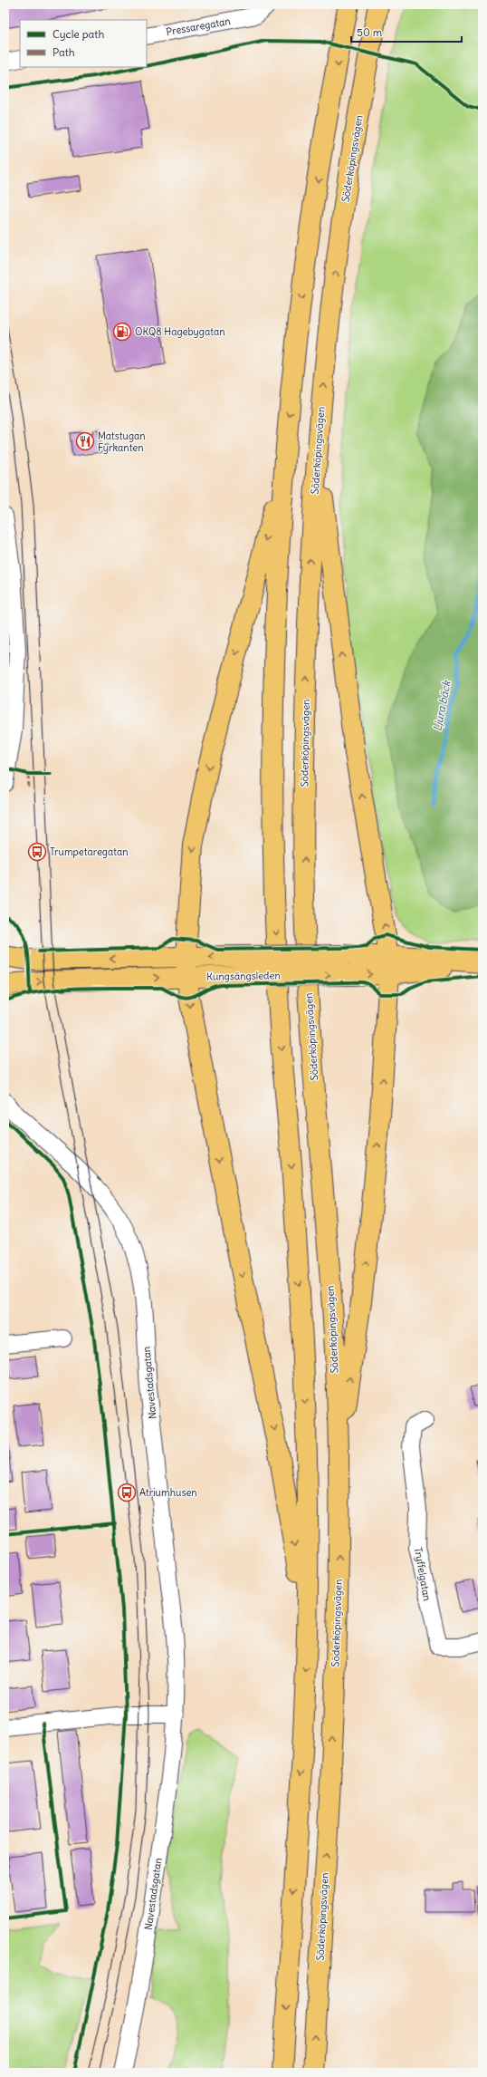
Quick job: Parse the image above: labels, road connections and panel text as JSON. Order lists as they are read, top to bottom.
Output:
{
  "streets": {
    "main road": ["Söderköpingsvägen", "Kungsängsleden"],
    "street": ["Pressaregatan", "Navestadsgatan", "Tryffelgatan"]
  },
  "water": ["Ljura bäck"],
  "places": {
    "fuel station": ["OKQ8 Hagebygatan"],
    "restaurant": ["Matstugan Fyrkanten"],
    "bus stop": ["Trumpetaregatan", "Atriumhusen"]
  },
  "legend": ["Cycle path", "Path"],
  "scale_bar": "50 m"
}
